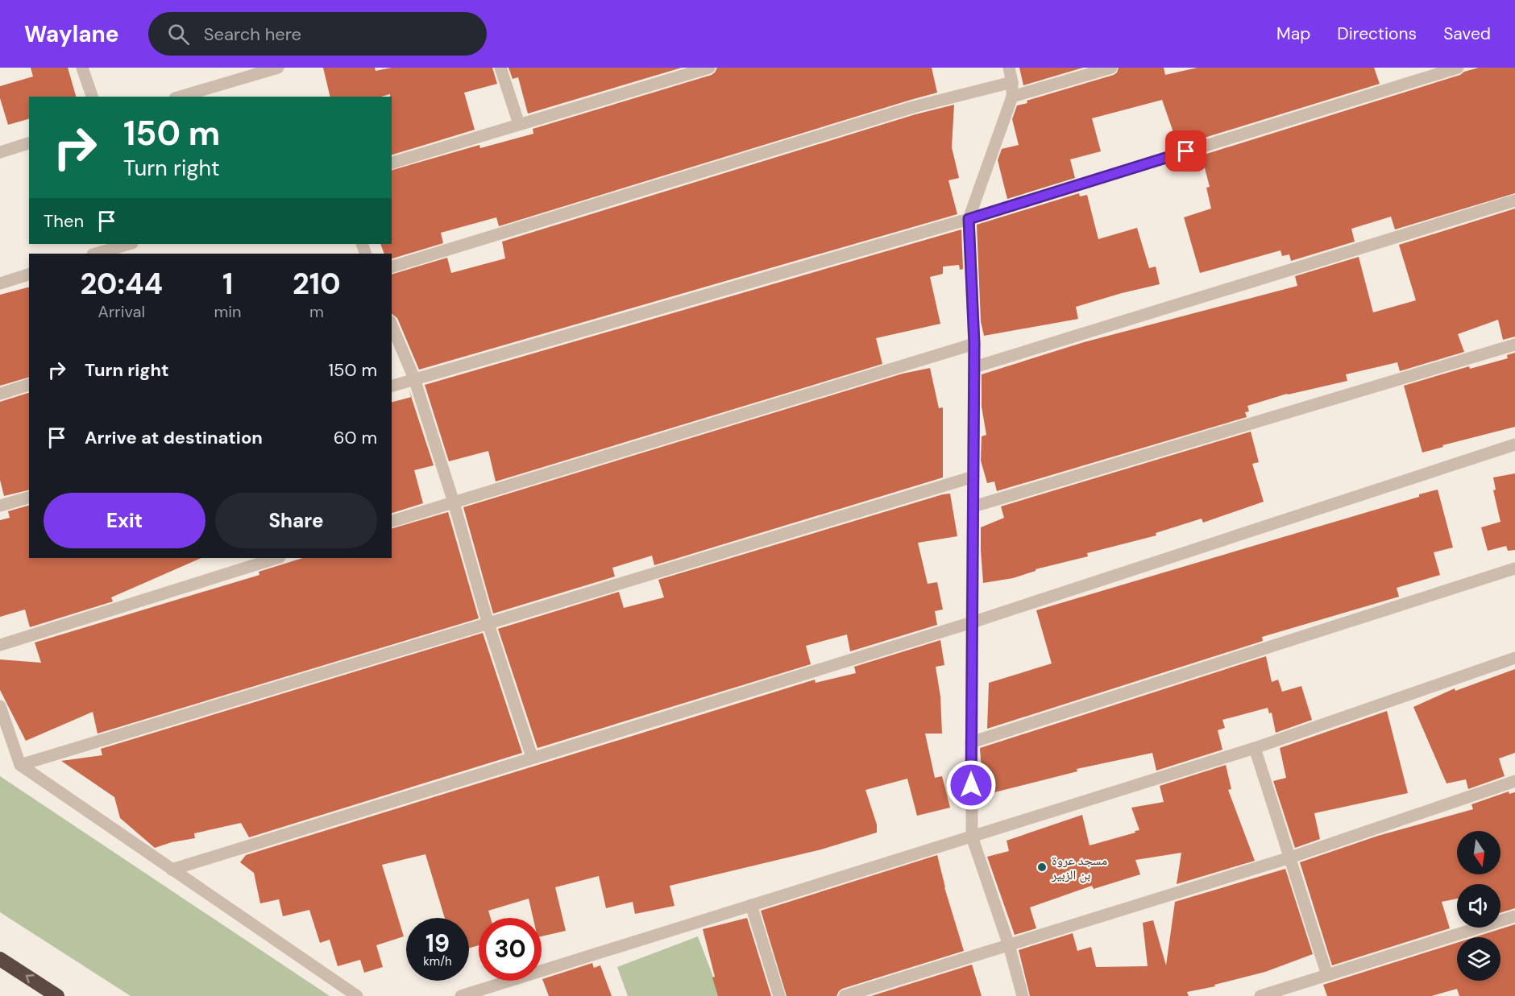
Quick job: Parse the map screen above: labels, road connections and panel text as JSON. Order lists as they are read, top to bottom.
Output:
{
  "places": ["مسجد عروة بن الزبير"],
  "north": "bottom",
  "page": {
    "header": "Waylane",
    "search": "Search here",
    "nav": ["Map", "Directions", "Saved"],
    "turn": ["150 m", "Turn right"],
    "then": "Then",
    "eta": [
      "20:44",
      "Arrival",
      "1",
      "min",
      "210",
      "m"
    ],
    "list": [
      {
        "name": "Turn right",
        "value": "150 m"
      },
      {
        "name": "Arrive at destination",
        "value": "60 m"
      }
    ],
    "buttons": ["Exit", "Share"],
    "speed": "19 km/h",
    "limit": "30"
  }
}
